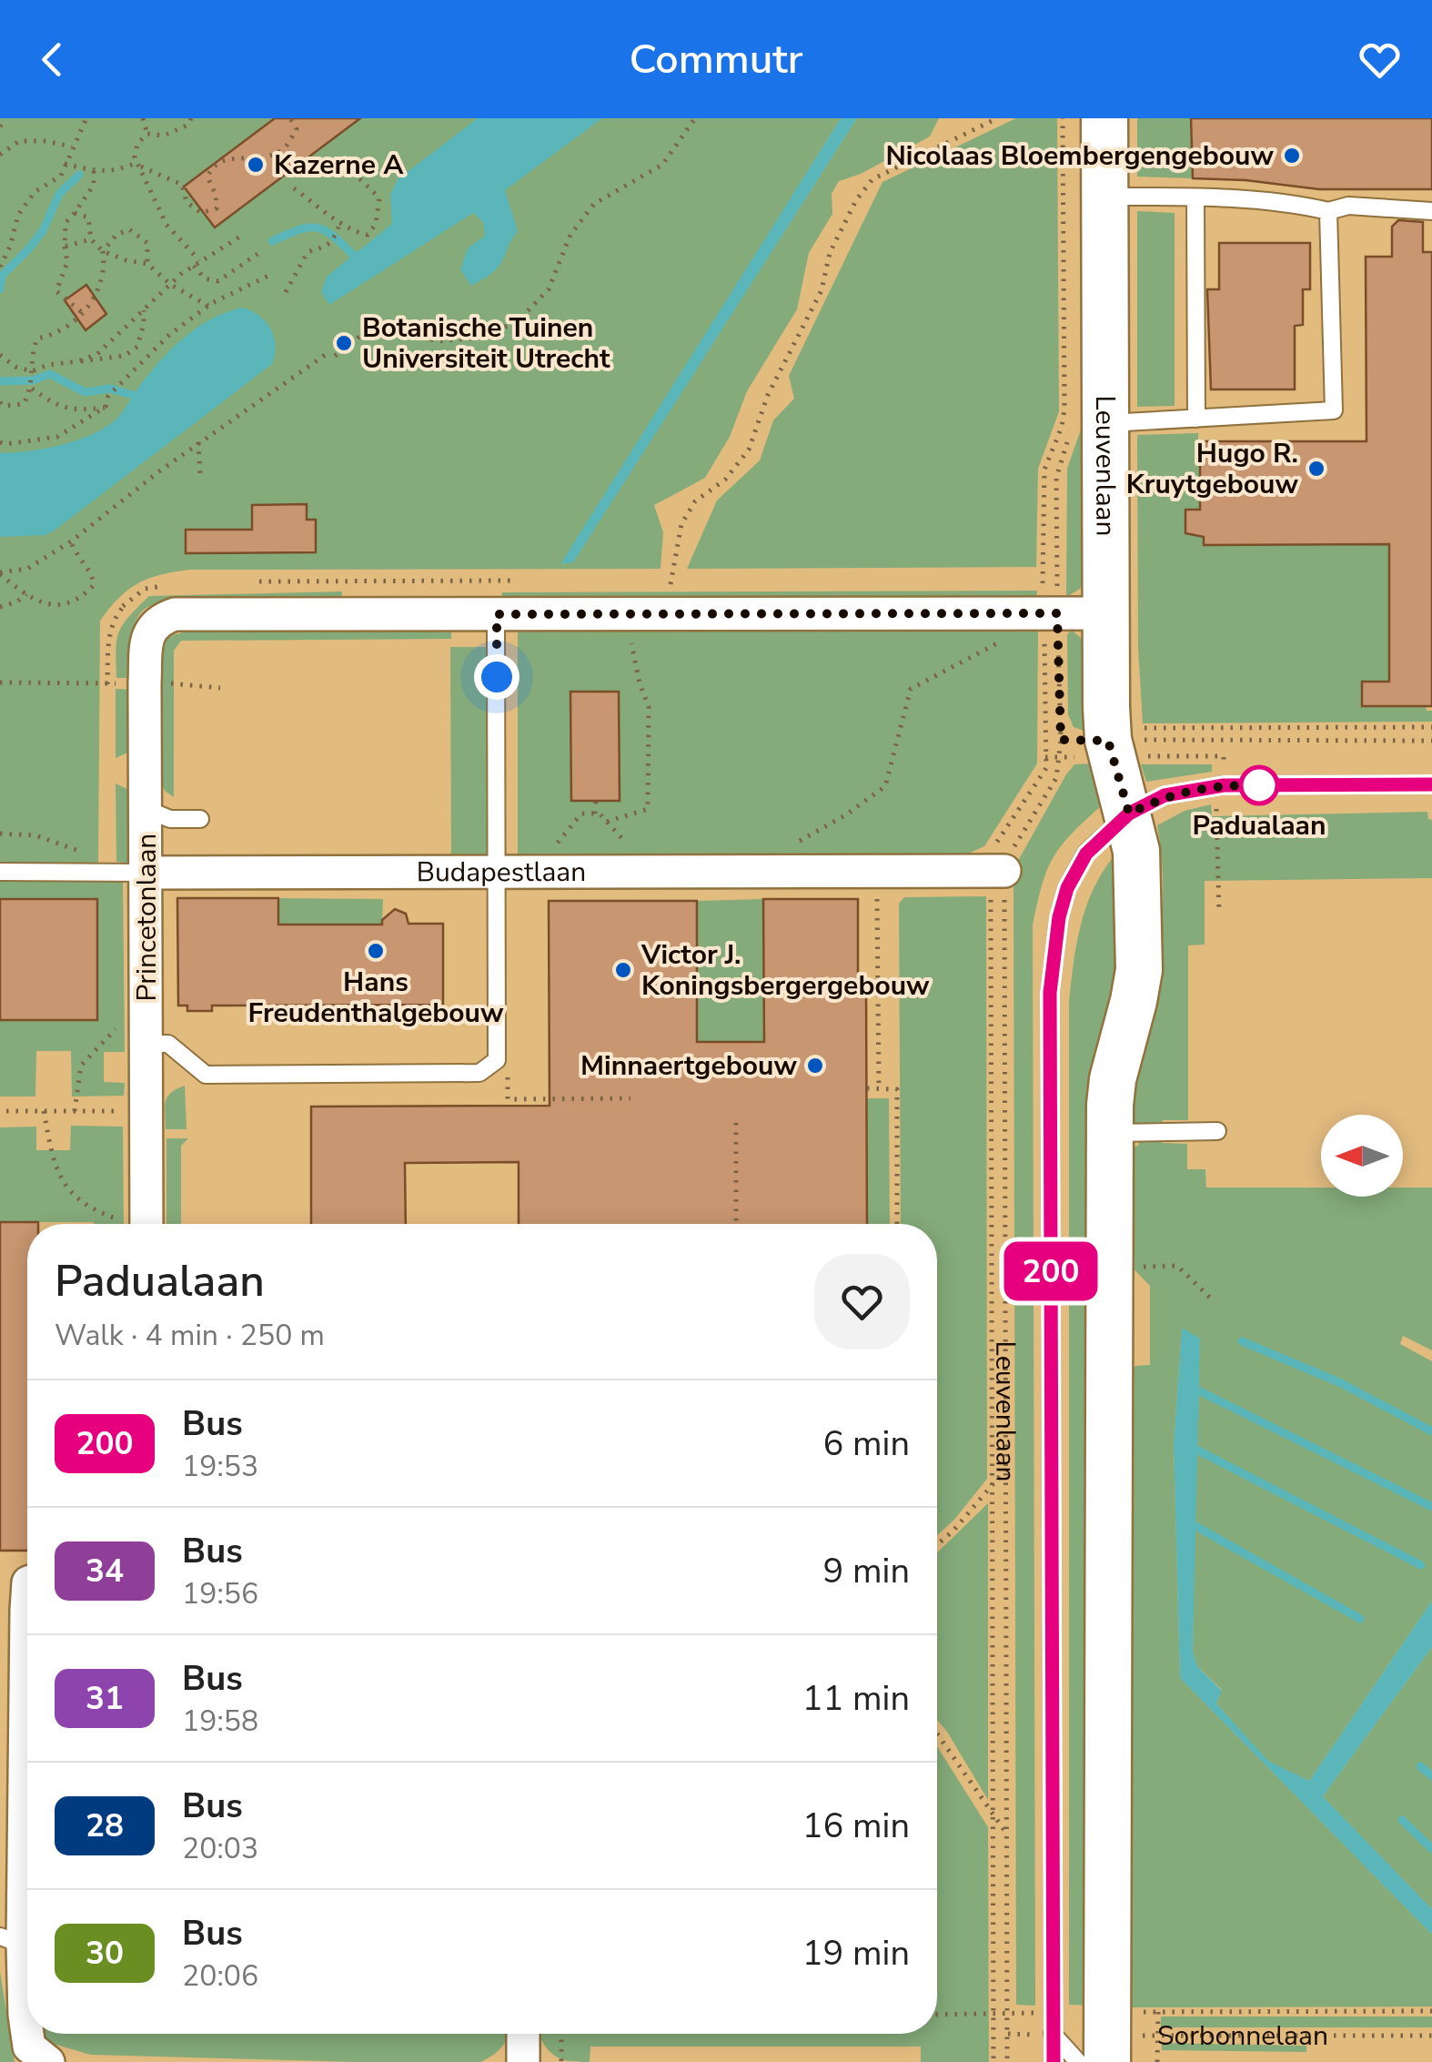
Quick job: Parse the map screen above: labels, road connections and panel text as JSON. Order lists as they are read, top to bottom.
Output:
{
  "streets": {
    "main road": ["Leuvenlaan"],
    "street": ["Budapestlaan", "Princetonlaan"],
    "path": ["Sorbonnelaan"]
  },
  "crossings": [
    ["Leuvenlaan", "Budapestlaan"],
    ["Leuvenlaan", "Sorbonnelaan"],
    ["Budapestlaan", "Princetonlaan"]
  ],
  "places": [
    "Nicolaas Bloembergengebouw",
    "Kazerne A",
    "Botanische Tuinen Universiteit Utrecht",
    "Hugo R. Kruytgebouw",
    "Padualaan",
    "Hans Freudenthalgebouw",
    "Victor J. Koningsbergergebouw",
    "Minnaertgebouw"
  ],
  "lines": ["bus line 200"],
  "north": "left",
  "page": {
    "header": "Commutr",
    "on_map": "200",
    "heading": ["Padualaan", "Walk · 4 min · 250 m"],
    "list": [
      {
        "mark": "200",
        "name": "Bus",
        "note": "19:53",
        "value": "6 min"
      },
      {
        "mark": "34",
        "name": "Bus",
        "note": "19:56",
        "value": "9 min"
      },
      {
        "mark": "31",
        "name": "Bus",
        "note": "19:58",
        "value": "11 min"
      },
      {
        "mark": "28",
        "name": "Bus",
        "note": "20:03",
        "value": "16 min"
      },
      {
        "mark": "30",
        "name": "Bus",
        "note": "20:06",
        "value": "19 min"
      }
    ]
  }
}
